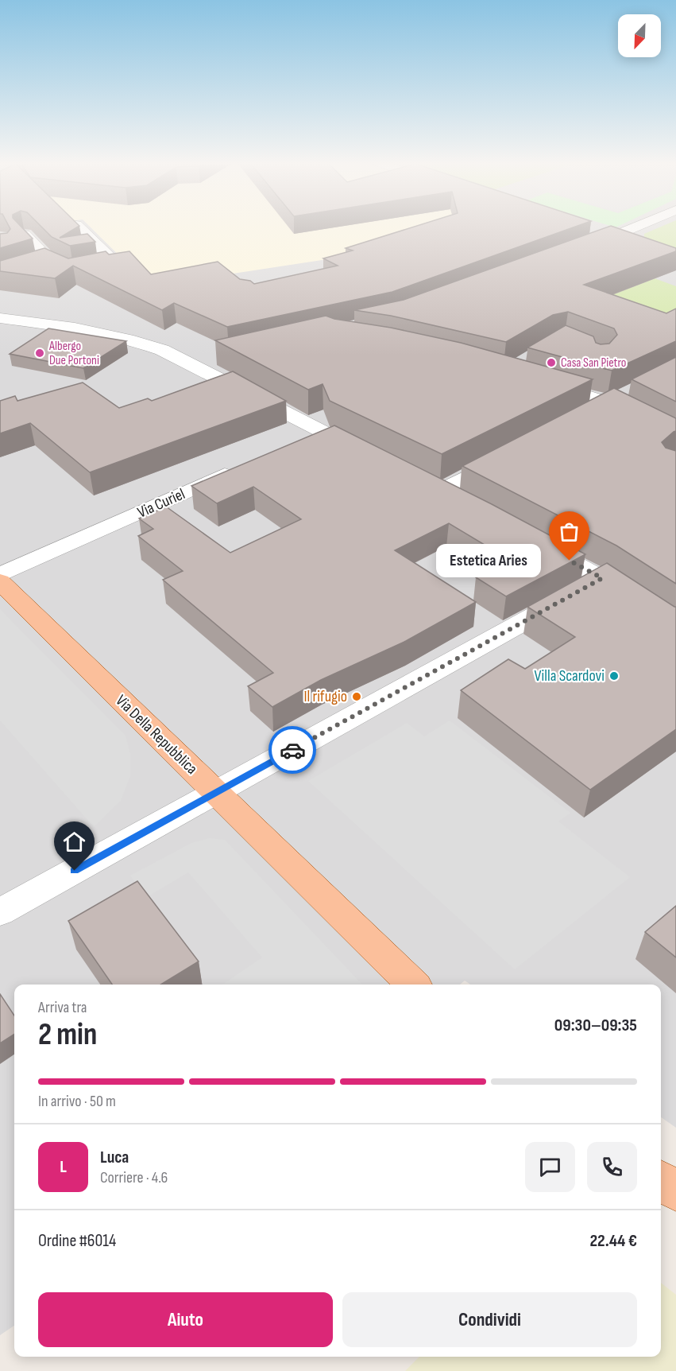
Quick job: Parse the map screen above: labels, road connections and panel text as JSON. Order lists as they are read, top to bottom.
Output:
{
  "streets": {
    "main road": ["Via Della Repubblica"],
    "street": ["Via Curiel"]
  },
  "places": [
    "Albergo Due Portoni",
    "Casa San Pietro",
    "Estetica Aries",
    "Villa Scardovi",
    "Il rifugio"
  ],
  "north": "bottom left",
  "page": {
    "bubble": "Estetica Aries",
    "heading": ["2 min", "Arriva tra", "09:30–09:35"],
    "panel": [
      "Luca",
      "Corriere · 4.6",
      "Ordine #6014",
      "22.44 €"
    ],
    "bar": "In arrivo · 50 m",
    "round": "L",
    "buttons": ["Aiuto", "Condividi"]
  }
}
